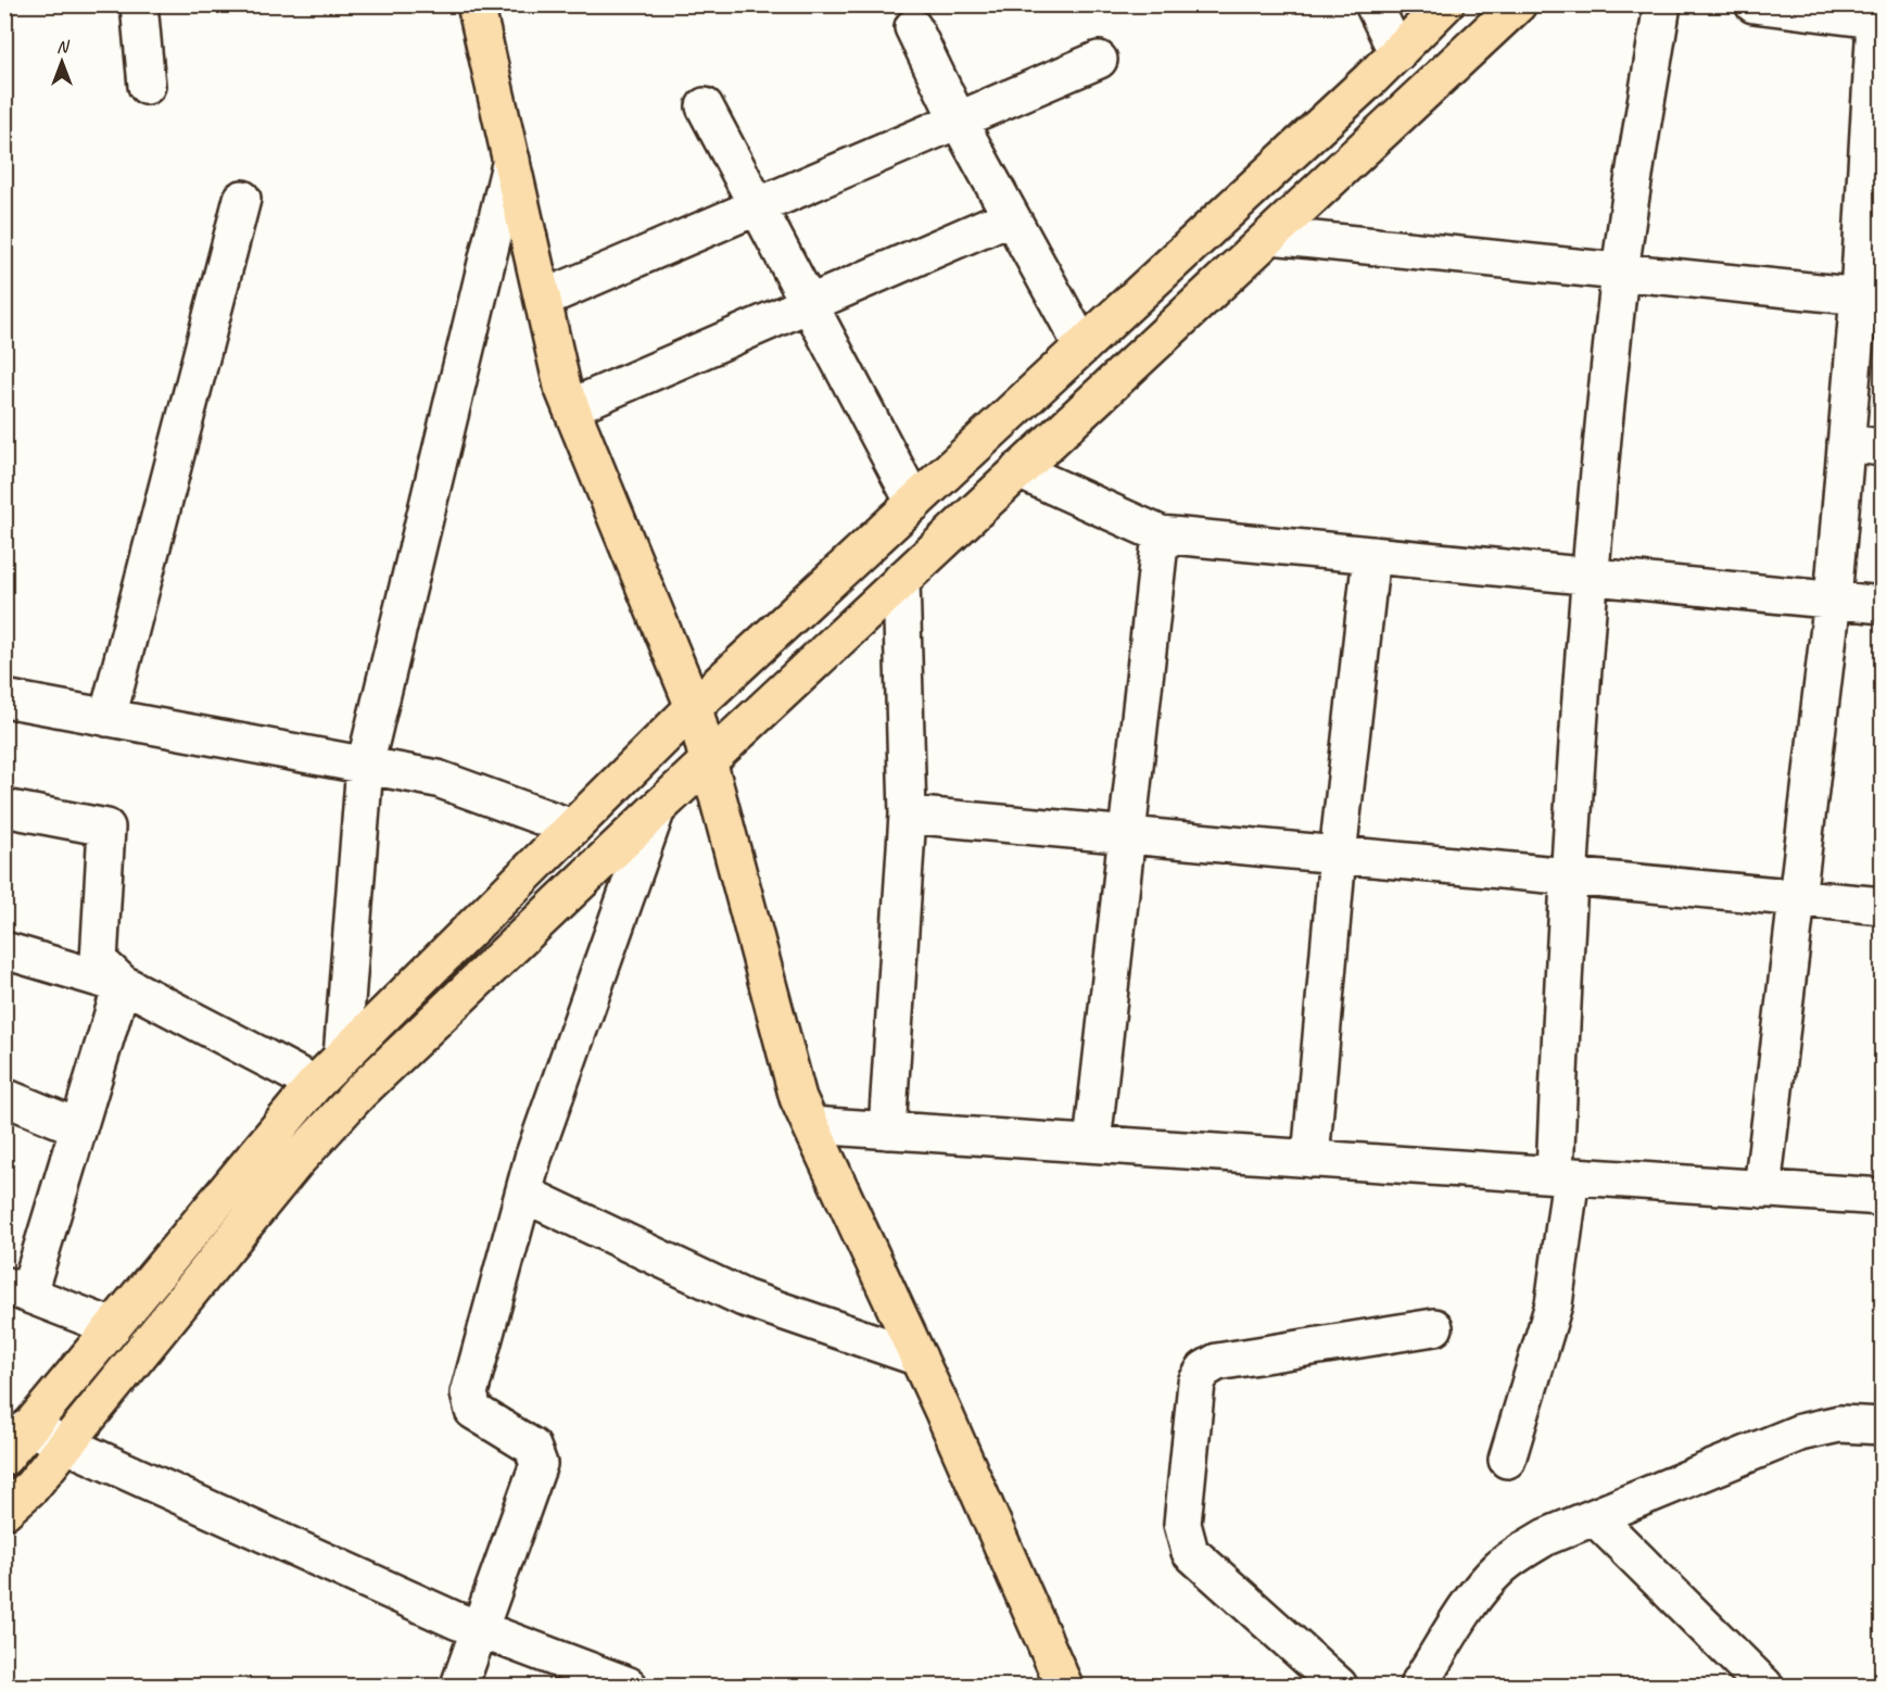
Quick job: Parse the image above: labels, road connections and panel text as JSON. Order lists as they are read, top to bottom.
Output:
{
  "north": "top"
}
